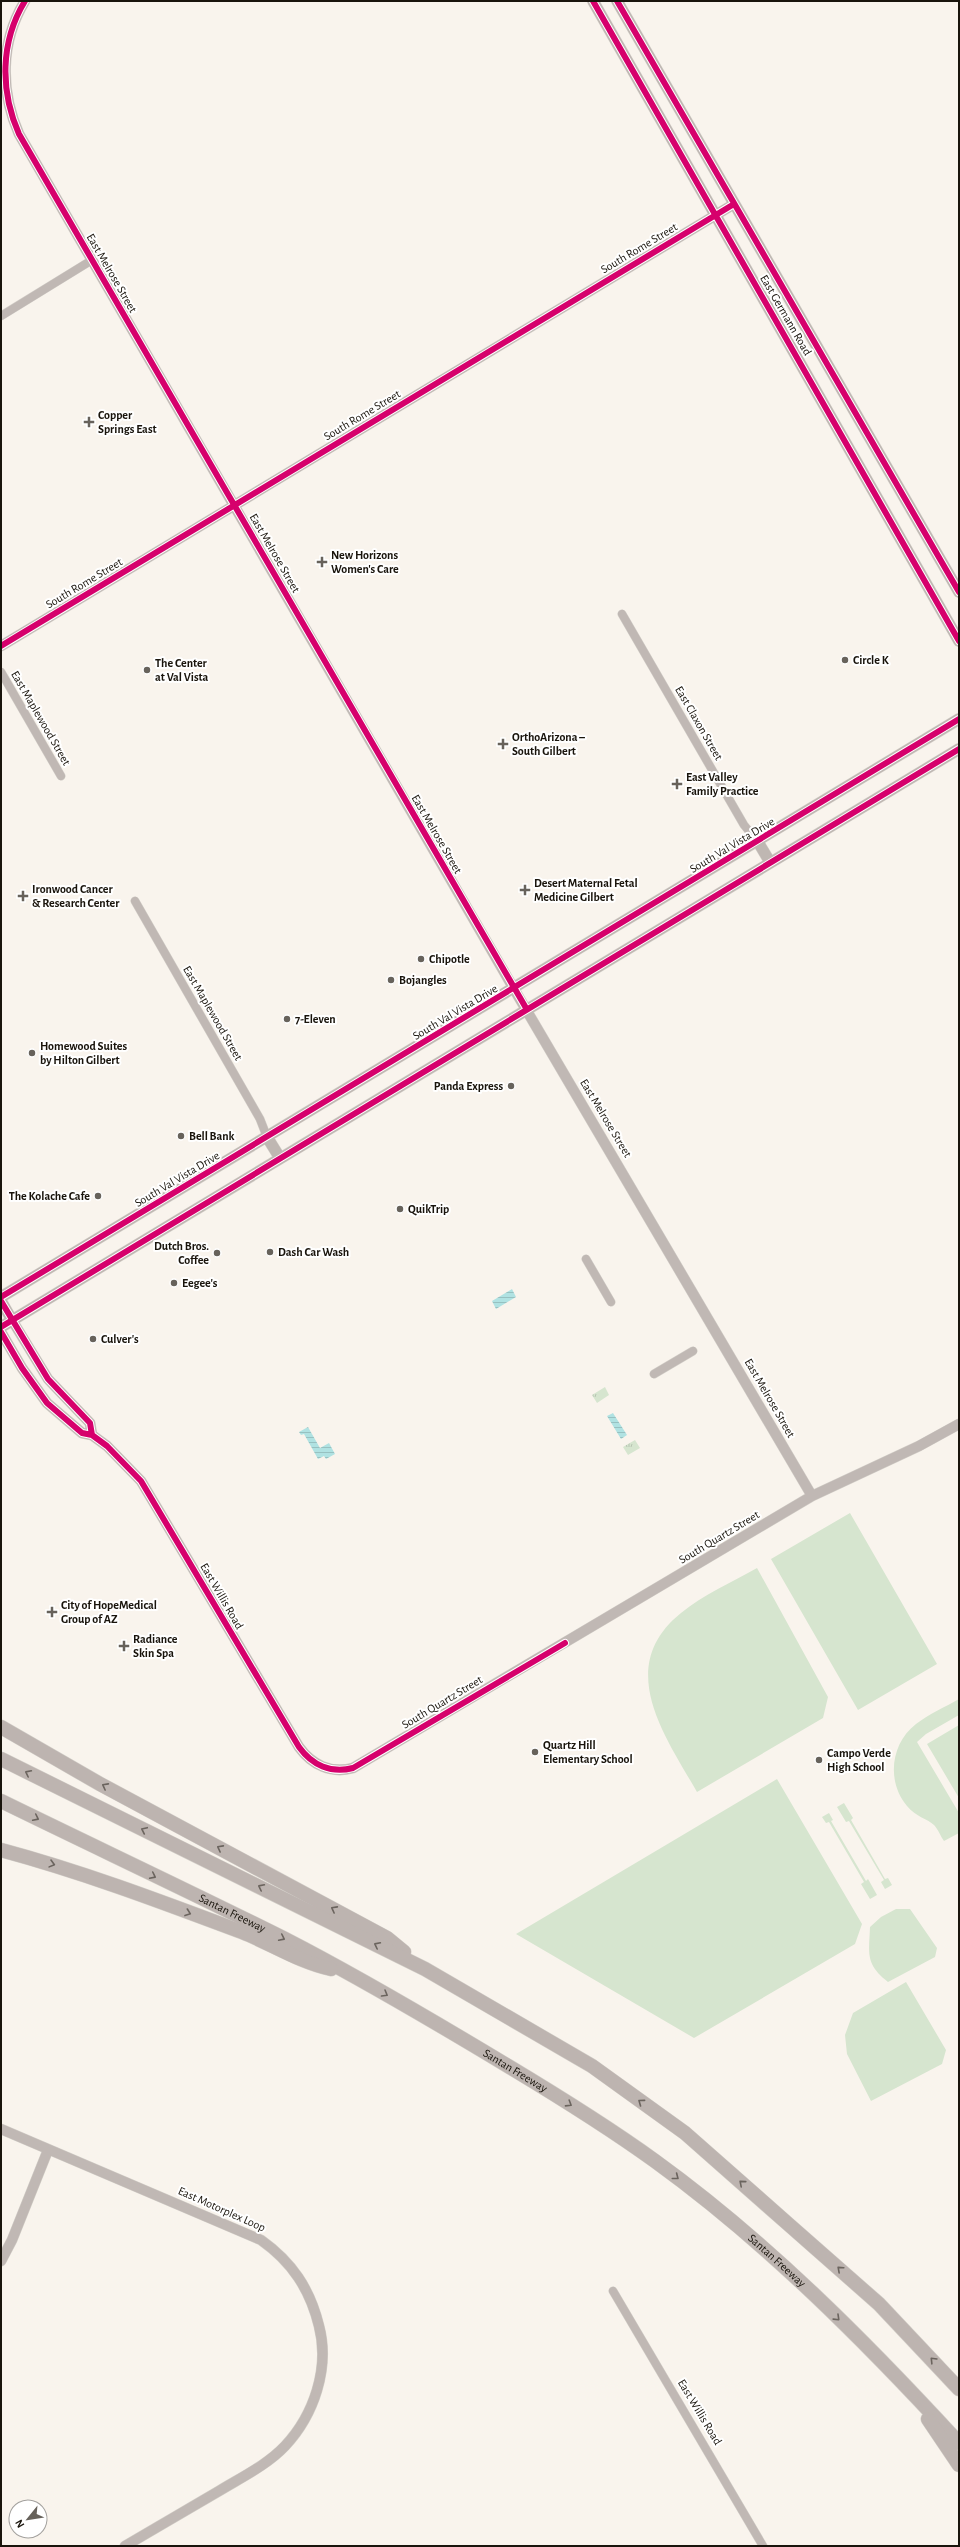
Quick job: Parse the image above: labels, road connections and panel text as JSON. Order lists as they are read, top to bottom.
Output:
{
  "streets": {
    "highway": ["Santan Freeway"],
    "main road": ["East Germann Road", "South Val Vista Drive"],
    "street": [
      "South Rome Street",
      "East Melrose Street",
      "East Maplewood Street",
      "East Claxon Street",
      "South Quartz Street",
      "East Willis Road",
      "East Motorplex Loop"
    ]
  },
  "crossings": [
    ["South Rome Street", "East Melrose Street"],
    ["South Rome Street", "East Germann Road"],
    ["East Melrose Street", "South Val Vista Drive"],
    ["East Melrose Street", "South Quartz Street"],
    ["East Maplewood Street", "South Val Vista Drive"],
    ["East Claxon Street", "South Val Vista Drive"],
    ["South Quartz Street", "East Willis Road"]
  ],
  "places": {
    "health": [
      "Copper Springs East",
      "New Horizons Women's Care",
      "OrthoArizona – South Gilbert",
      "East Valley Family Practice",
      "Desert Maternal Fetal Medicine Gilbert",
      "Ironwood Cancer & Research Center",
      "City of HopeMedical Group of AZ",
      "Radiance Skin Spa"
    ],
    "other": [
      "Circle K",
      "The Center at Val Vista",
      "Chipotle",
      "Bojangles",
      "7-Eleven",
      "Homewood Suites by Hilton Gilbert",
      "Panda Express",
      "Bell Bank",
      "The Kolache Cafe",
      "QuikTrip",
      "Dash Car Wash",
      "Dutch Bros. Coffee",
      "Eegee's",
      "Culver's",
      "Quartz Hill Elementary School",
      "Campo Verde High School"
    ]
  },
  "north": "bottom left"
}
